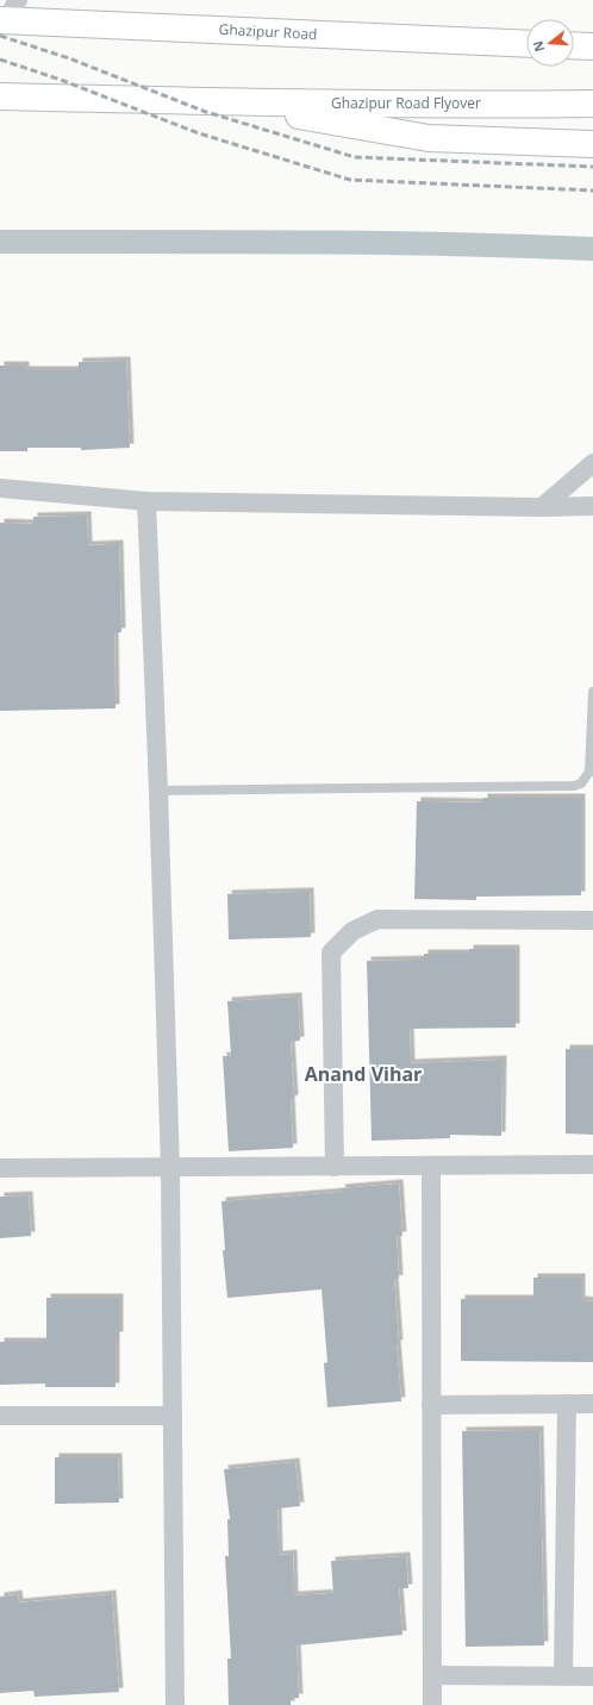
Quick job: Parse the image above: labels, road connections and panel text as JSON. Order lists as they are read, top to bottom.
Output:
{
  "streets": {
    "main road": ["Ghazipur Road", "Ghazipur Road Flyover"]
  },
  "districts": ["Anand Vihar"],
  "north": "left"
}
